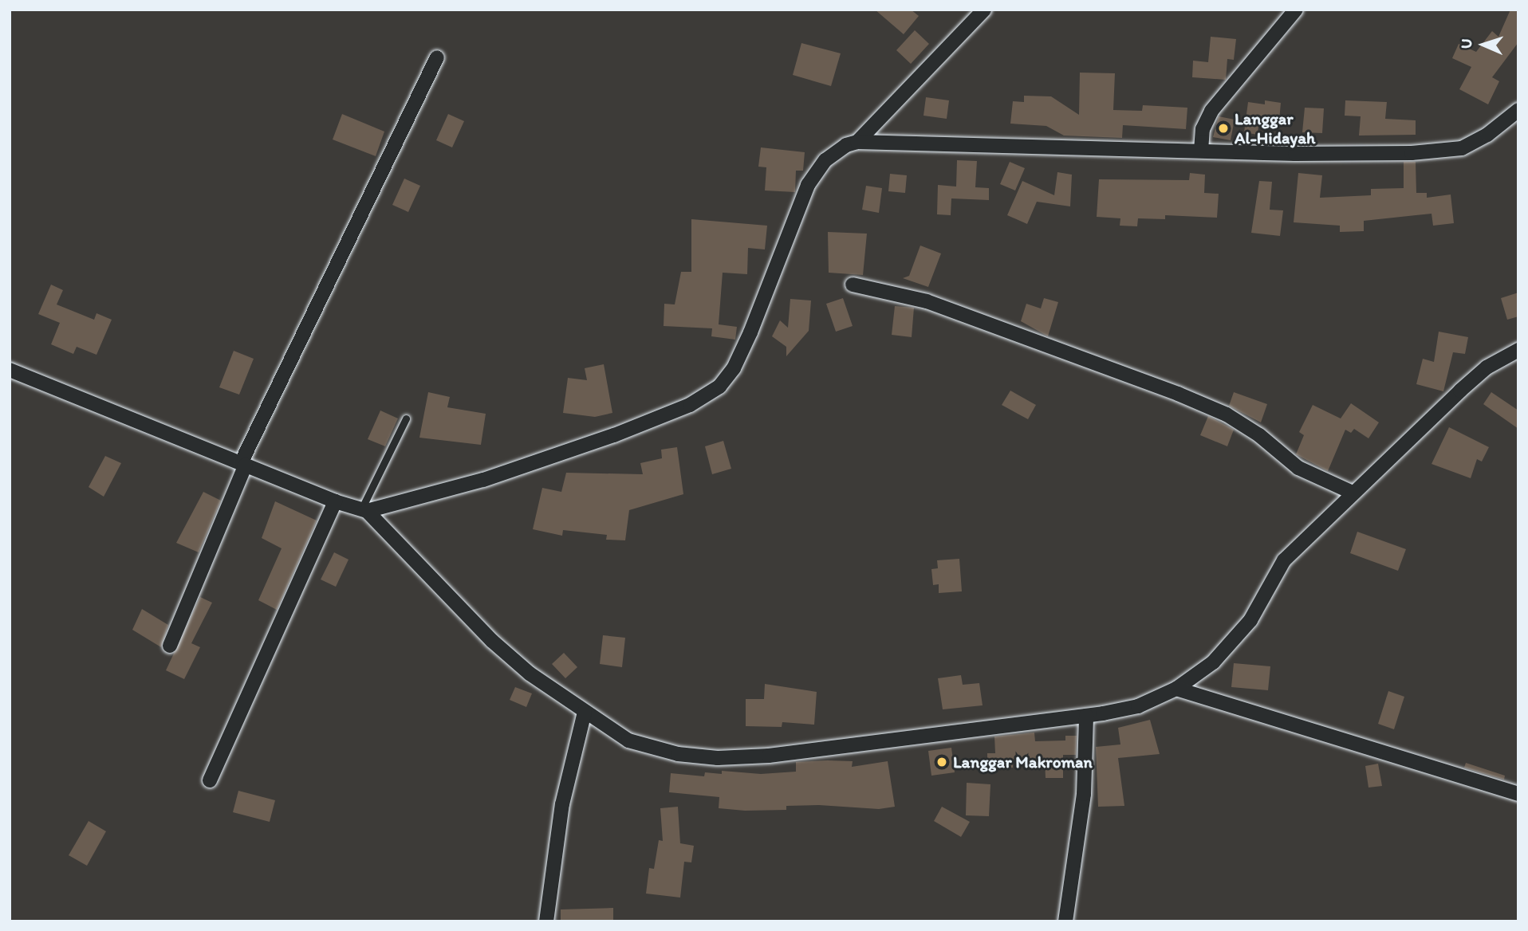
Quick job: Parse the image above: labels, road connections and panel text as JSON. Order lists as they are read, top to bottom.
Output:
{
  "places": ["Langgar Al-Hidayah", "Langgar Makroman"],
  "north": "left"
}
